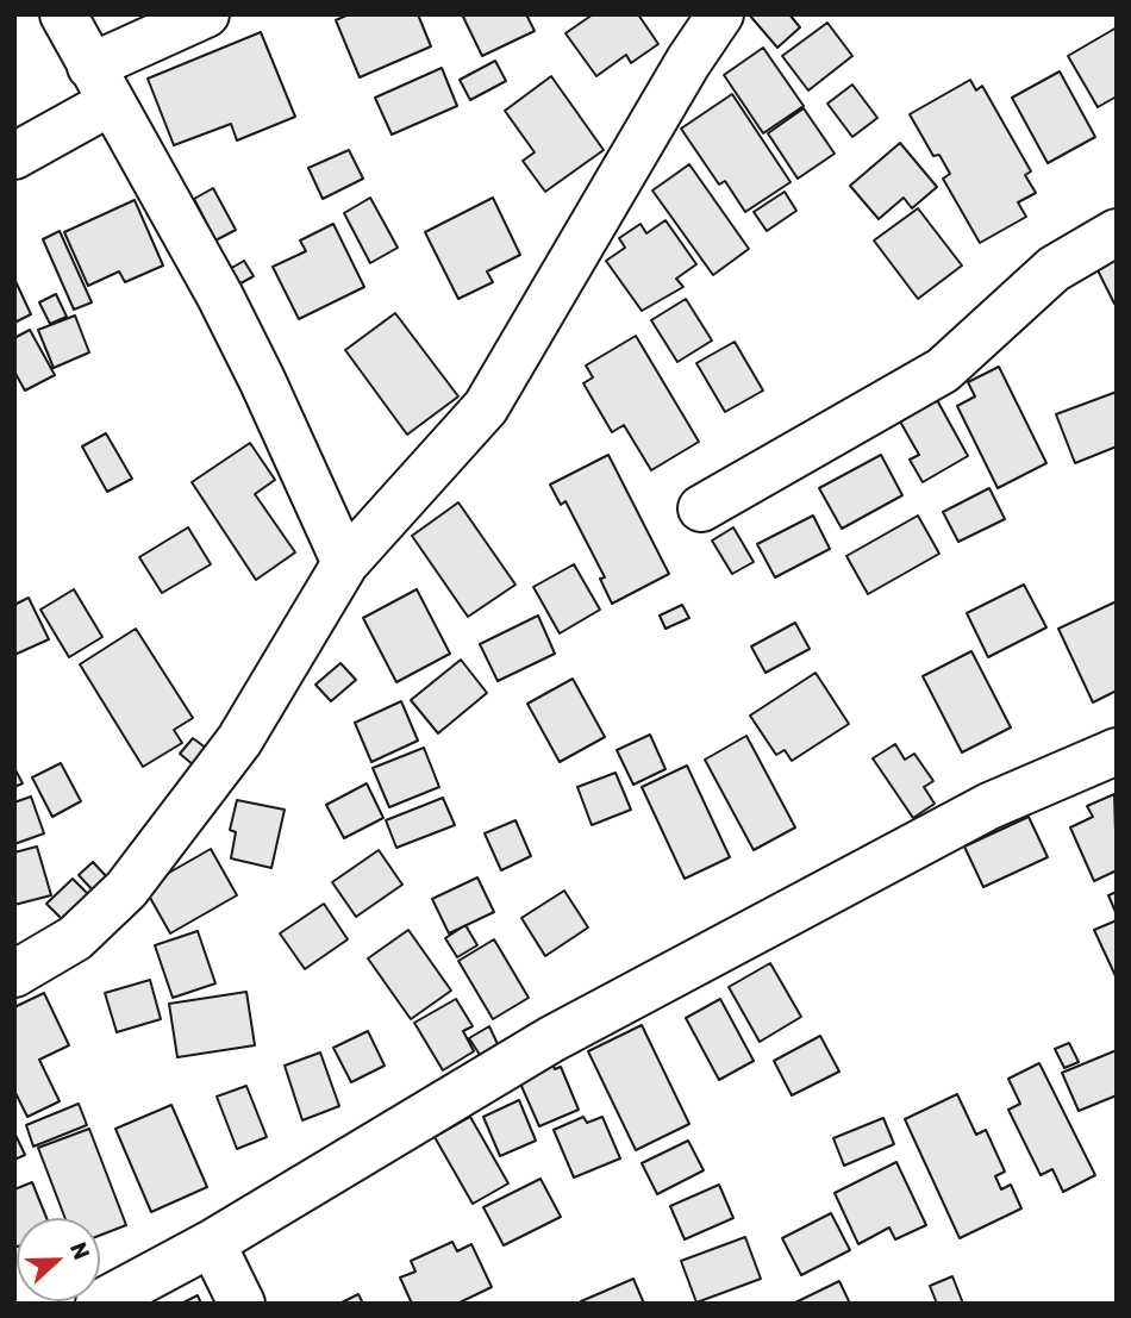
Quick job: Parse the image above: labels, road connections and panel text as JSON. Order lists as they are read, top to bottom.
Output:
{
  "north": "right"
}
